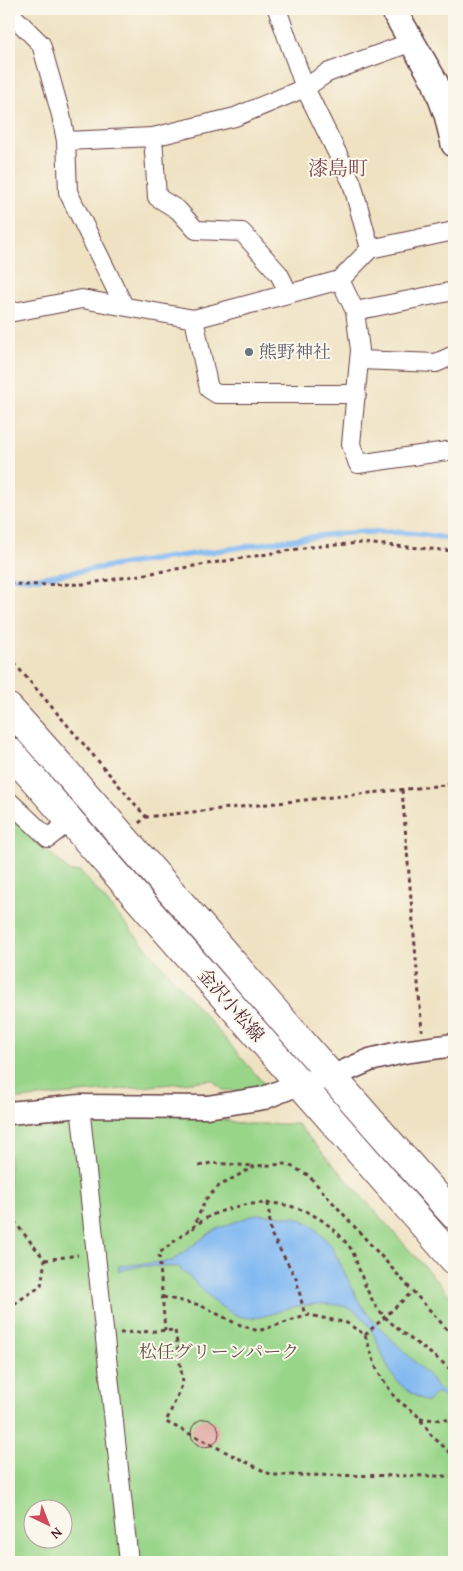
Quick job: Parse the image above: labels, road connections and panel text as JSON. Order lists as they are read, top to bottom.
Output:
{
  "streets": {
    "main road": ["金沢小松線"]
  },
  "districts": ["漆島町"],
  "parks": ["松任グリーンパーク"],
  "places": ["熊野神社"],
  "north": "bottom right"
}
